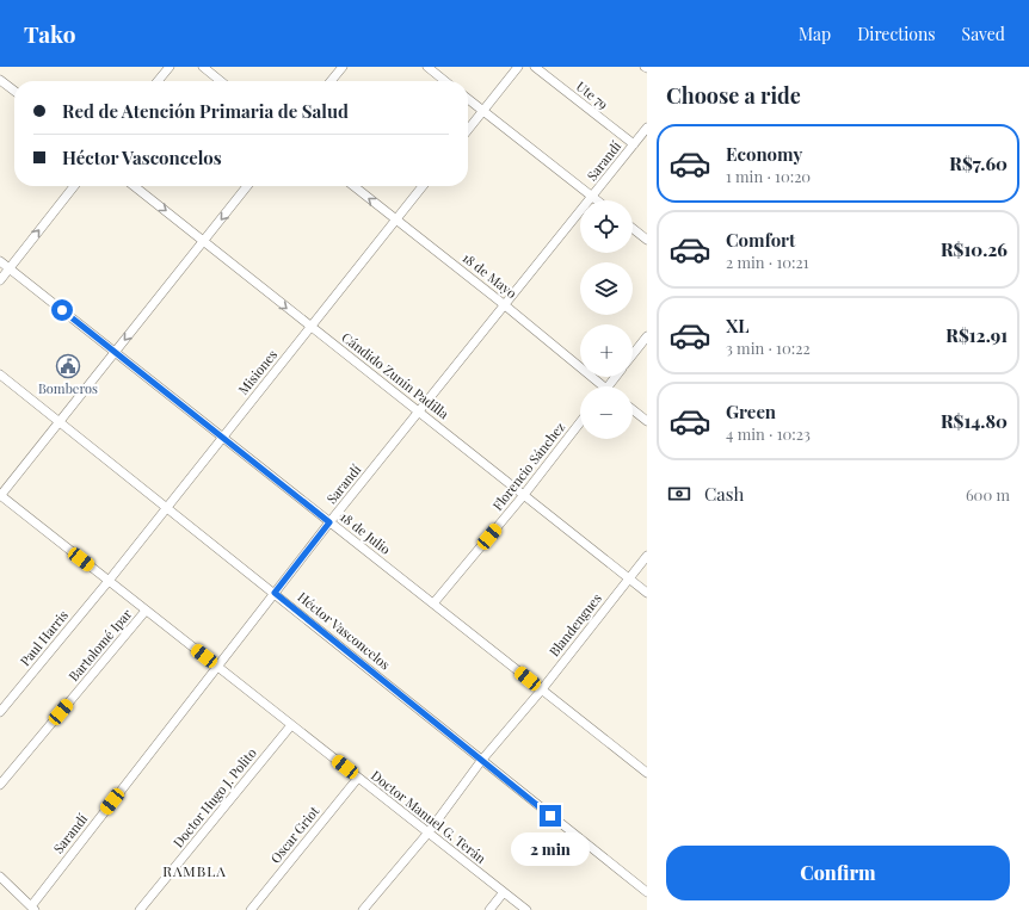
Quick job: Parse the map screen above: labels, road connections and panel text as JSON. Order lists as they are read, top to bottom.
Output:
{
  "streets": {
    "street": [
      "Ute 79",
      "Sarandí",
      "18 de Mayo",
      "Misiones",
      "Cándido Zunín Padilla",
      "Florencio Sánchez",
      "18 de Julio",
      "Blandengues",
      "Héctor Vasconcelos",
      "Paul Harris",
      "Bartolomé Ipar",
      "Doctor Hugo J. Polito",
      "Doctor Manuel G. Terán",
      "Oscar Griot"
    ]
  },
  "crossings": [
    ["Ute 79", "Sarandí"],
    ["Sarandí", "18 de Mayo"],
    ["Sarandí", "Cándido Zunín Padilla"],
    ["Sarandí", "18 de Julio"],
    ["Sarandí", "Héctor Vasconcelos"],
    ["Sarandí", "Doctor Manuel G. Terán"],
    ["18 de Mayo", "Misiones"],
    ["Misiones", "Cándido Zunín Padilla"],
    ["Misiones", "18 de Julio"],
    ["Misiones", "Héctor Vasconcelos"],
    ["Misiones", "Paul Harris"],
    ["Misiones", "Doctor Manuel G. Terán"],
    ["Cándido Zunín Padilla", "Florencio Sánchez"],
    ["Cándido Zunín Padilla", "Blandengues"],
    ["Florencio Sánchez", "18 de Julio"],
    ["18 de Julio", "Blandengues"],
    ["Blandengues", "Héctor Vasconcelos"],
    ["Blandengues", "Doctor Manuel G. Terán"],
    ["Paul Harris", "Doctor Manuel G. Terán"],
    ["Bartolomé Ipar", "Doctor Manuel G. Terán"],
    ["Doctor Hugo J. Polito", "Doctor Manuel G. Terán"],
    ["Doctor Manuel G. Terán", "Oscar Griot"]
  ],
  "districts": ["RAMBLA"],
  "places": {
    "public building": ["Bomberos"]
  },
  "page": {
    "header": "Tako",
    "nav": ["Map", "Directions", "Saved"],
    "heading": "Choose a ride",
    "banner": ["Red de Atención Primaria de Salud", "Héctor Vasconcelos"],
    "list": [
      {
        "name": "Economy",
        "note": "1 min · 10:20",
        "value": "R$7.60"
      },
      {
        "name": "Comfort",
        "note": "2 min · 10:21",
        "value": "R$10.26"
      },
      {
        "name": "XL",
        "note": "3 min · 10:22",
        "value": "R$12.91"
      },
      {
        "name": "Green",
        "note": "4 min · 10:23",
        "value": "R$14.80"
      }
    ],
    "map_buttons": ["+", "−"],
    "pay": ["Cash", "600 m"],
    "bubble": "2 min",
    "buttons": "Confirm"
  }
}
